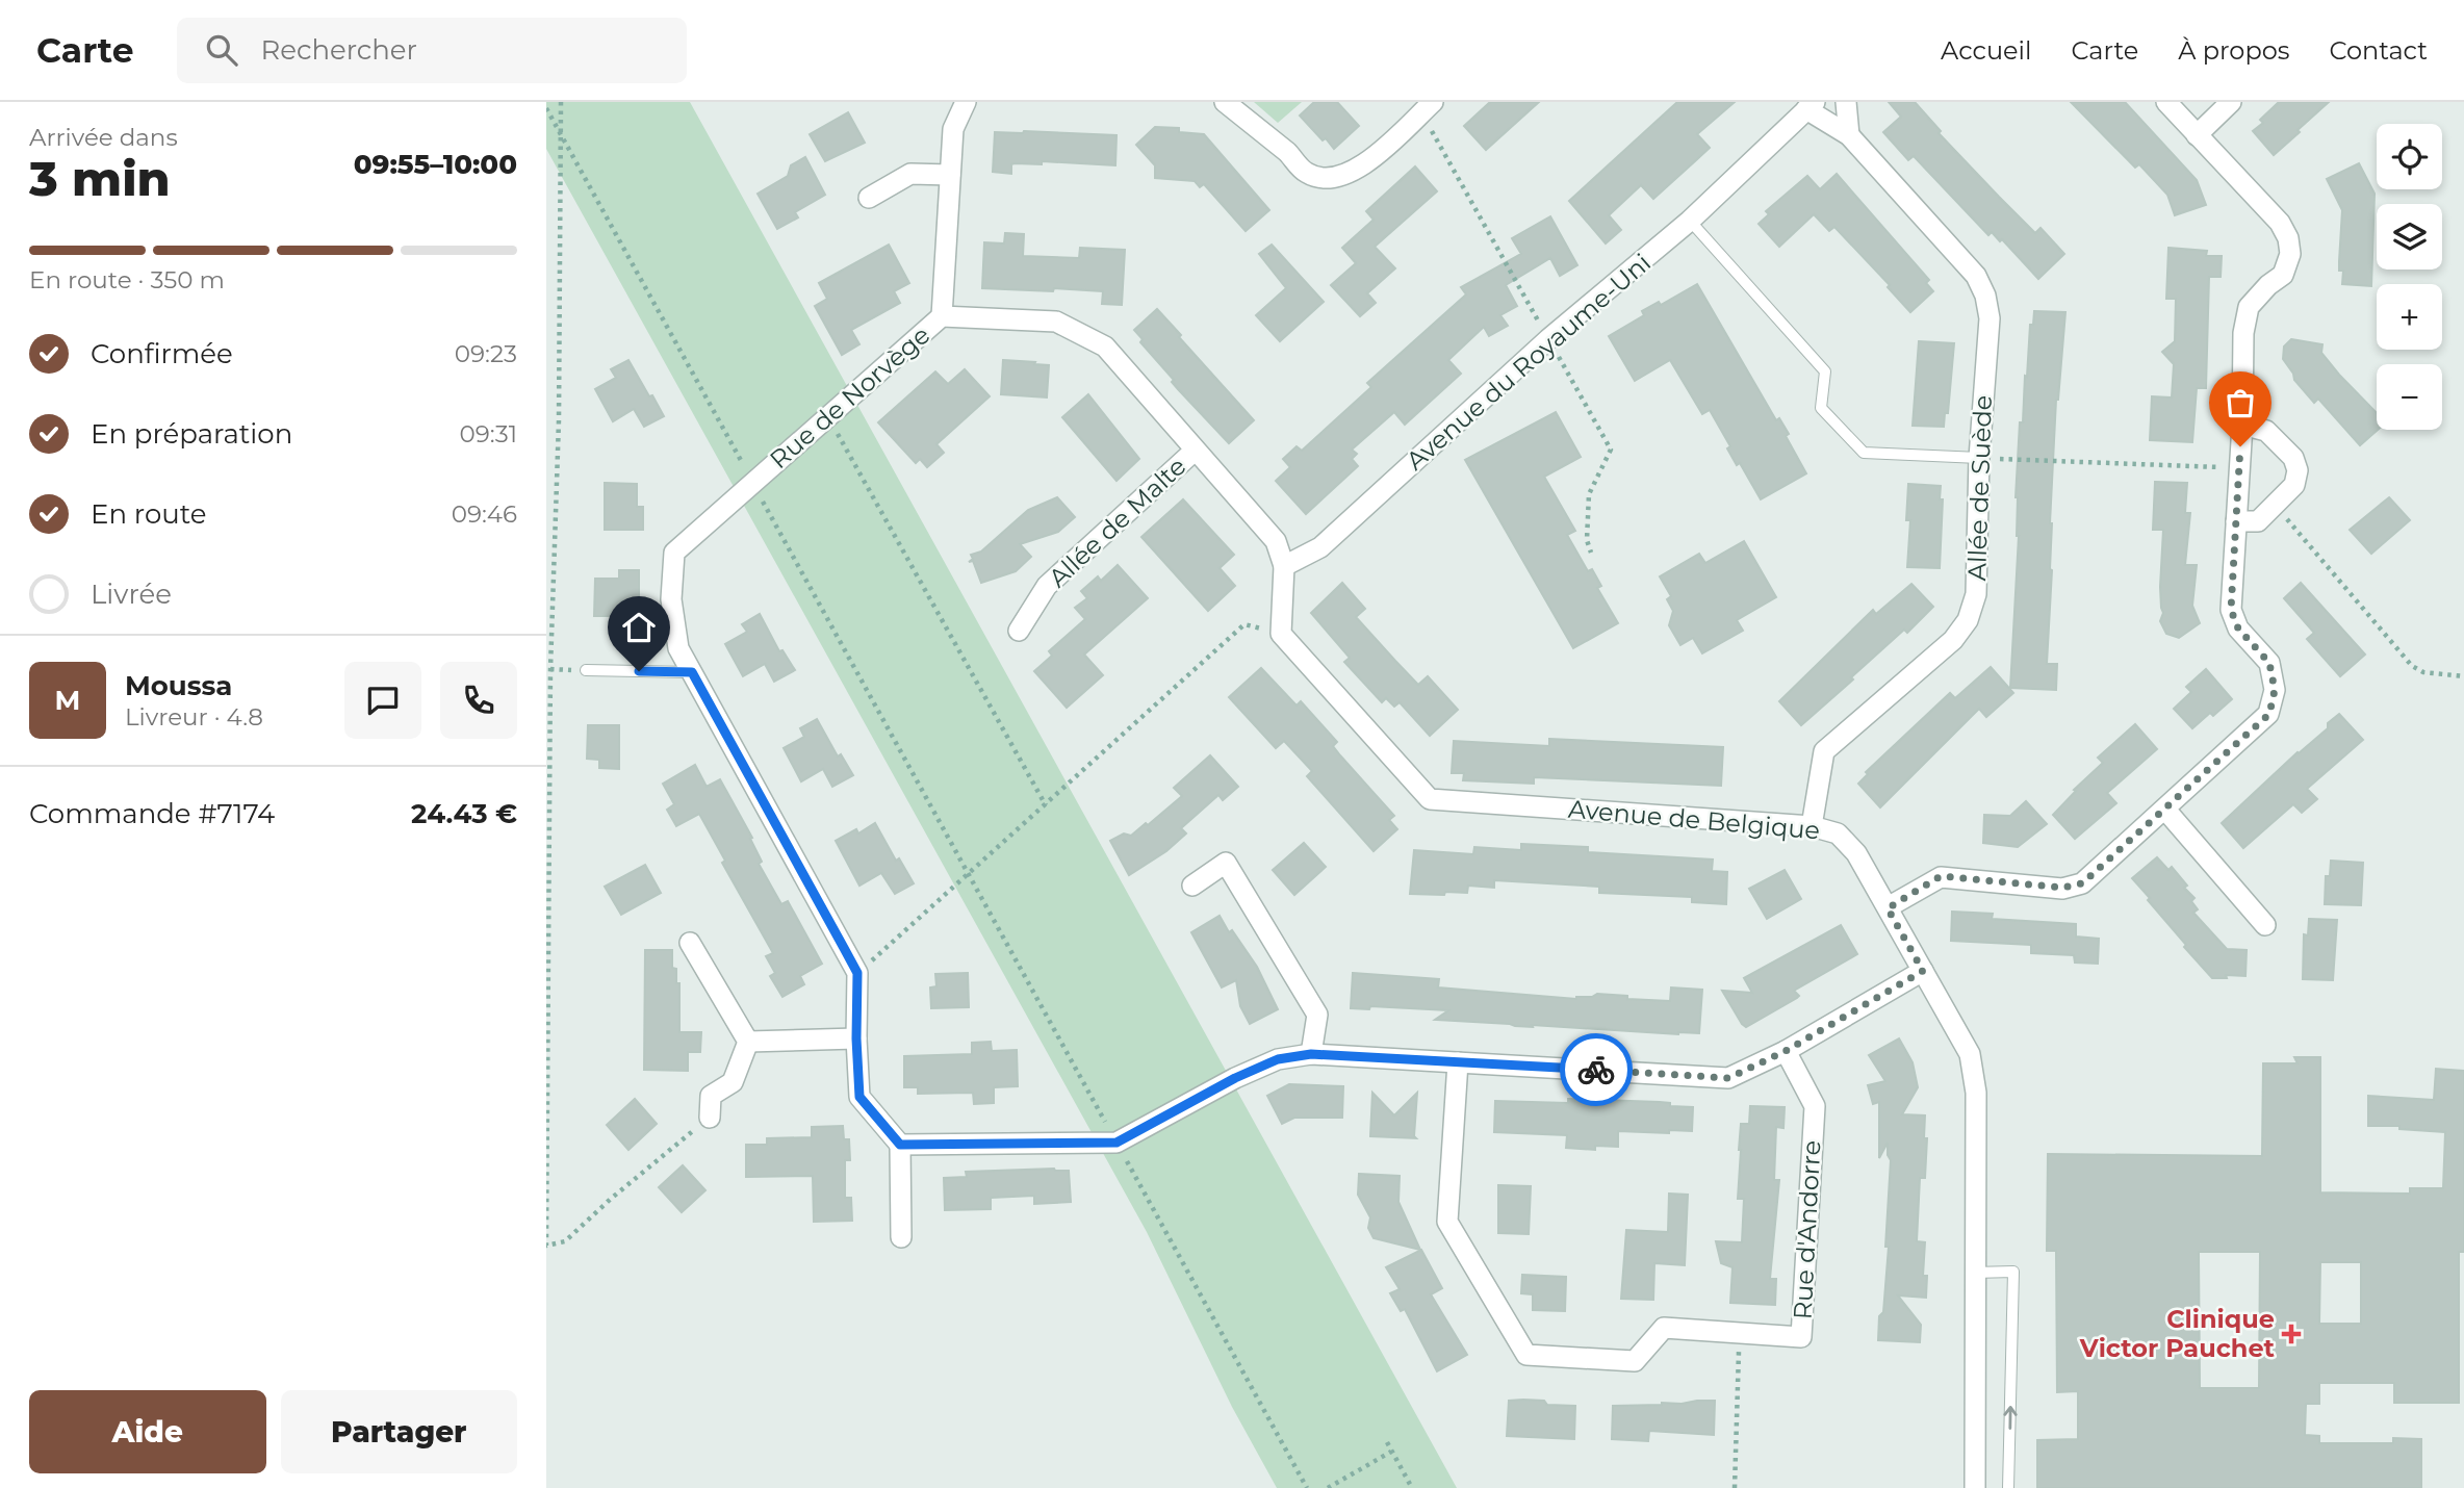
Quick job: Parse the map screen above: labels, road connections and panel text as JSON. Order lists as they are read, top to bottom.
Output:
{
  "streets": {
    "street": [
      "Avenue du Royaume-Uni",
      "Rue de Norvège",
      "Allée de Suède",
      "Allée de Malte",
      "Avenue de Belgique",
      "Rue d'Andorre"
    ]
  },
  "crossings": [
    ["Avenue du Royaume-Uni", "Rue de Norvège"],
    ["Avenue du Royaume-Uni", "Allée de Suède"],
    ["Rue de Norvège", "Allée de Malte"],
    ["Allée de Suède", "Avenue de Belgique"]
  ],
  "places": {
    "health": ["Clinique Victor Pauchet"]
  },
  "page": {
    "header": "Carte",
    "search": "Rechercher",
    "nav": [
      "Accueil",
      "Carte",
      "À propos",
      "Contact"
    ],
    "heading": ["3 min", "Arrivée dans", "09:55–10:00"],
    "panel": [
      "Moussa",
      "Livreur · 4.8",
      "Commande #7174",
      "24.43 €"
    ],
    "map_buttons": ["+", "−"],
    "bar": "En route · 350 m",
    "list": [
      ["Confirmée", "09:23"],
      ["En préparation", "09:31"],
      ["En route", "09:46"],
      "Livrée"
    ],
    "round": "M",
    "buttons": ["Aide", "Partager"]
  }
}
